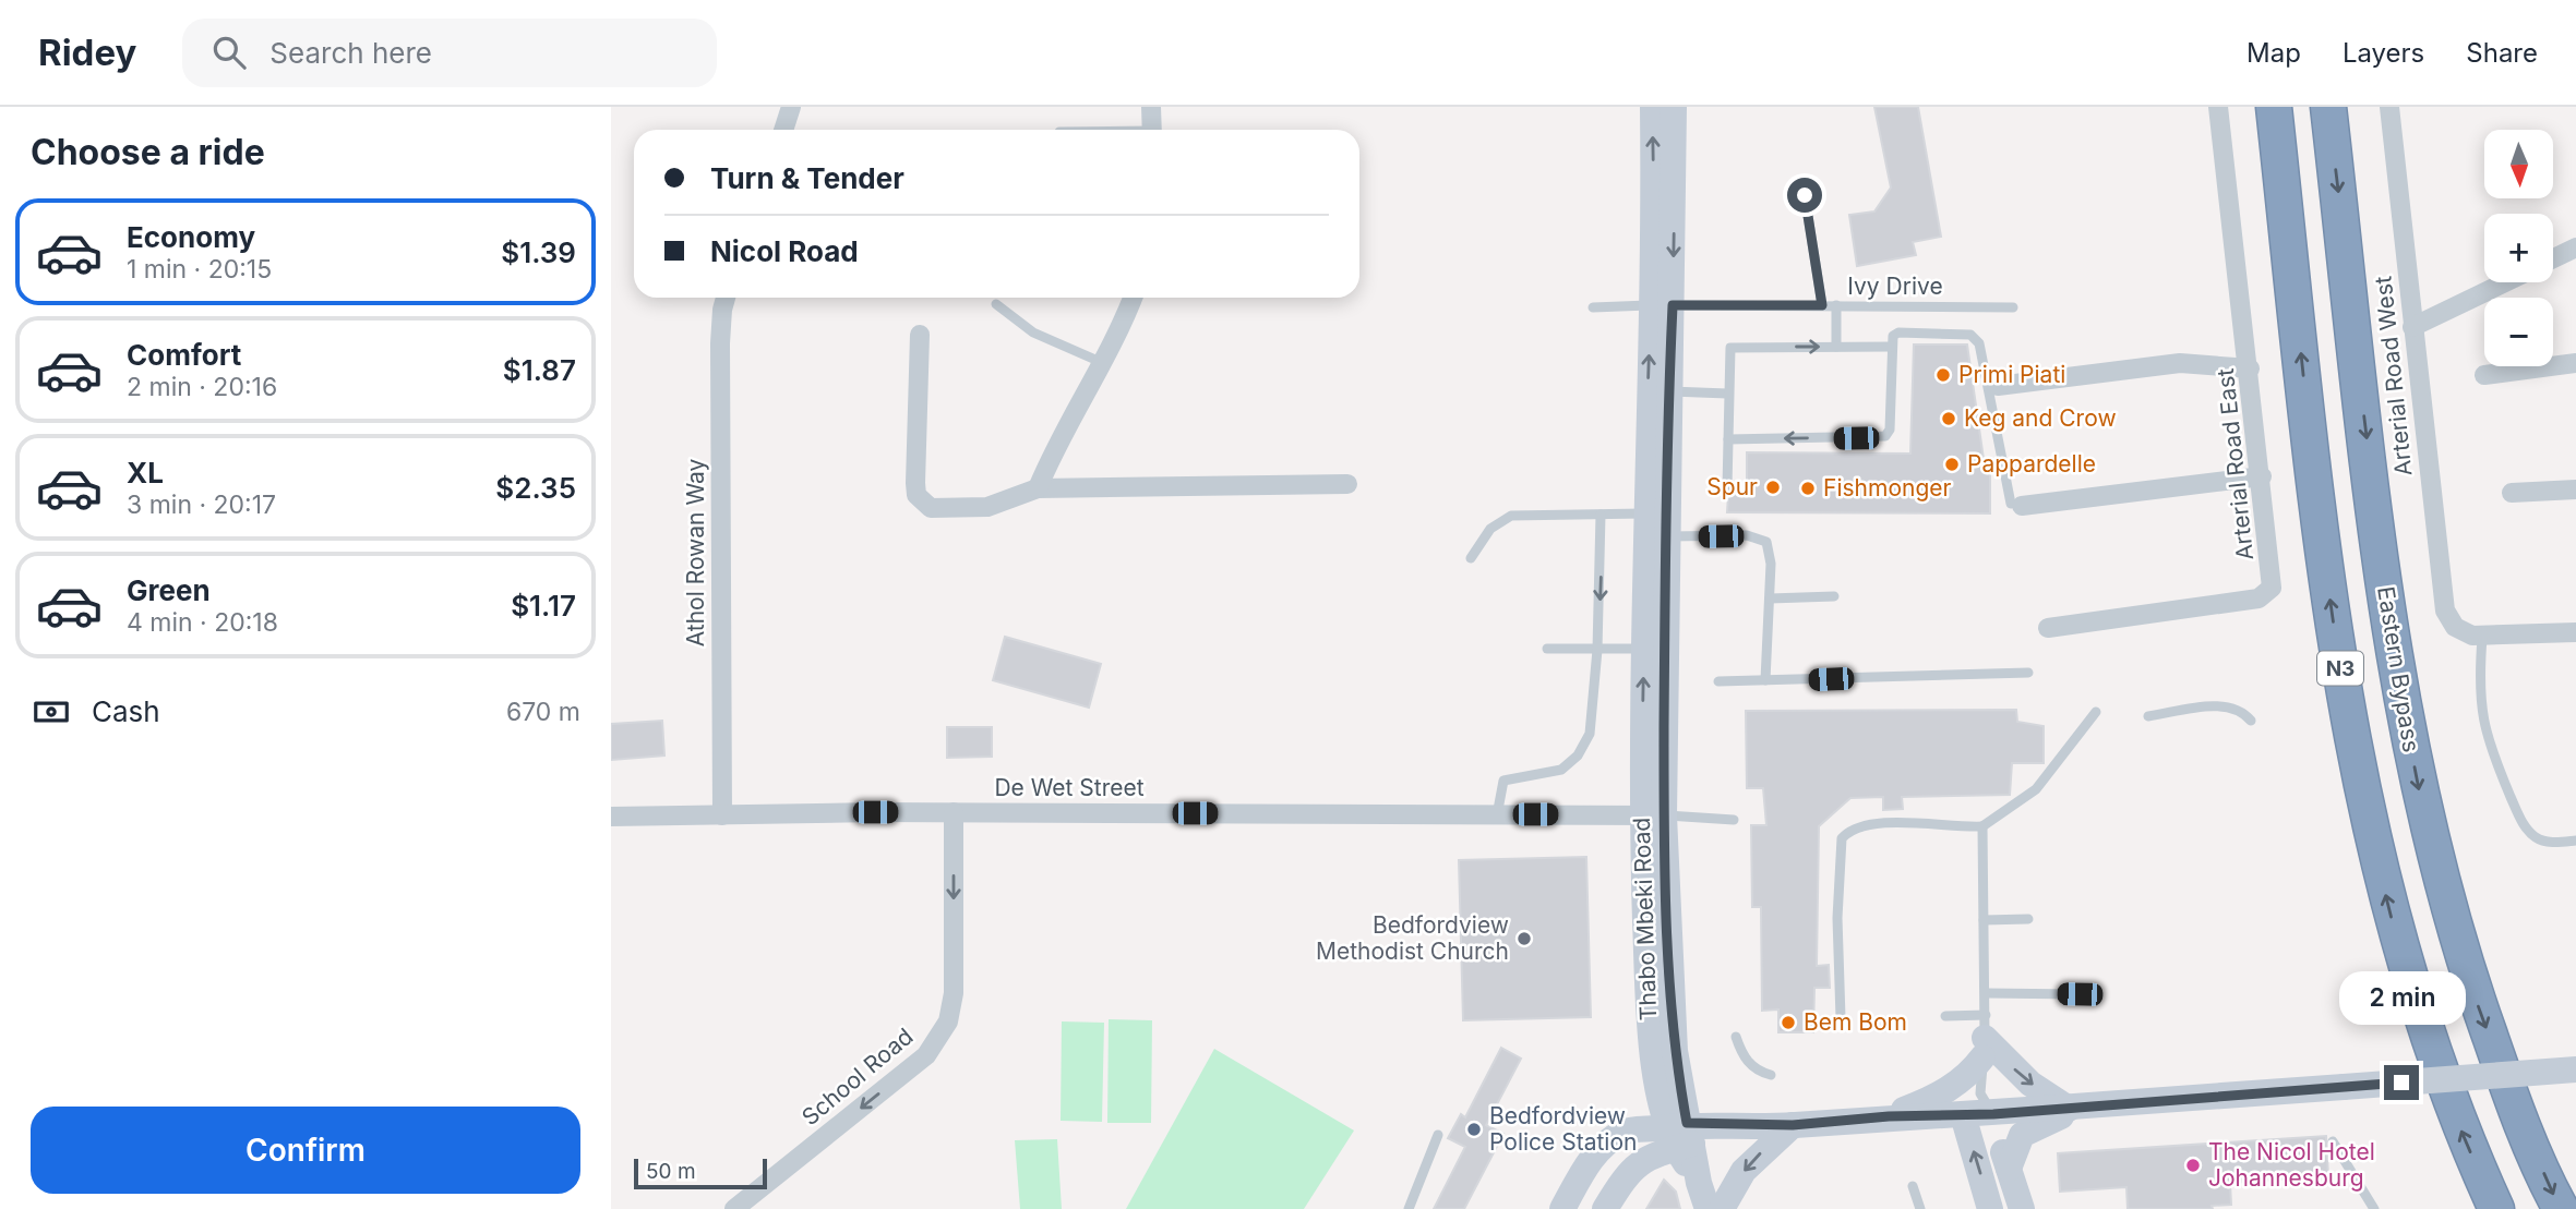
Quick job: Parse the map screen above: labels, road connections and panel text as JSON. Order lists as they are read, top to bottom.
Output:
{
  "streets": {
    "highway": ["N3", "Eastern Bypass"],
    "main road": ["Thabo Mbeki Road"],
    "street": [
      "Arterial Road West",
      "Arterial Road East",
      "Athol Rowan Way",
      "De Wet Street",
      "School Road"
    ],
    "lane": ["Ivy Drive"]
  },
  "crossings": [
    ["Athol Rowan Way", "De Wet Street"],
    ["De Wet Street", "Thabo Mbeki Road"],
    ["De Wet Street", "School Road"]
  ],
  "one_way": ["School Road"],
  "places": [
    "Primi Piati",
    "Keg and Crow",
    "Pappardelle",
    "Spur",
    "Fishmonger",
    "Bedfordview Methodist Church",
    "Bem Bom",
    "Bedfordview Police Station",
    "The Nicol Hotel Johannesburg"
  ],
  "scale_bar": "50 m",
  "north": "bottom",
  "page": {
    "header": "Ridey",
    "search": "Search here",
    "nav": ["Map", "Layers", "Share"],
    "heading": "Choose a ride",
    "map_buttons": ["+", "−"],
    "banner": ["Turn & Tender", "Nicol Road"],
    "list": [
      {
        "name": "Economy",
        "note": "1 min · 20:15",
        "value": "$1.39"
      },
      {
        "name": "Comfort",
        "note": "2 min · 20:16",
        "value": "$1.87"
      },
      {
        "name": "XL",
        "note": "3 min · 20:17",
        "value": "$2.35"
      },
      {
        "name": "Green",
        "note": "4 min · 20:18",
        "value": "$1.17"
      }
    ],
    "pay": ["Cash", "670 m"],
    "bubble": "2 min",
    "buttons": "Confirm",
    "scale": "50 m"
  }
}
